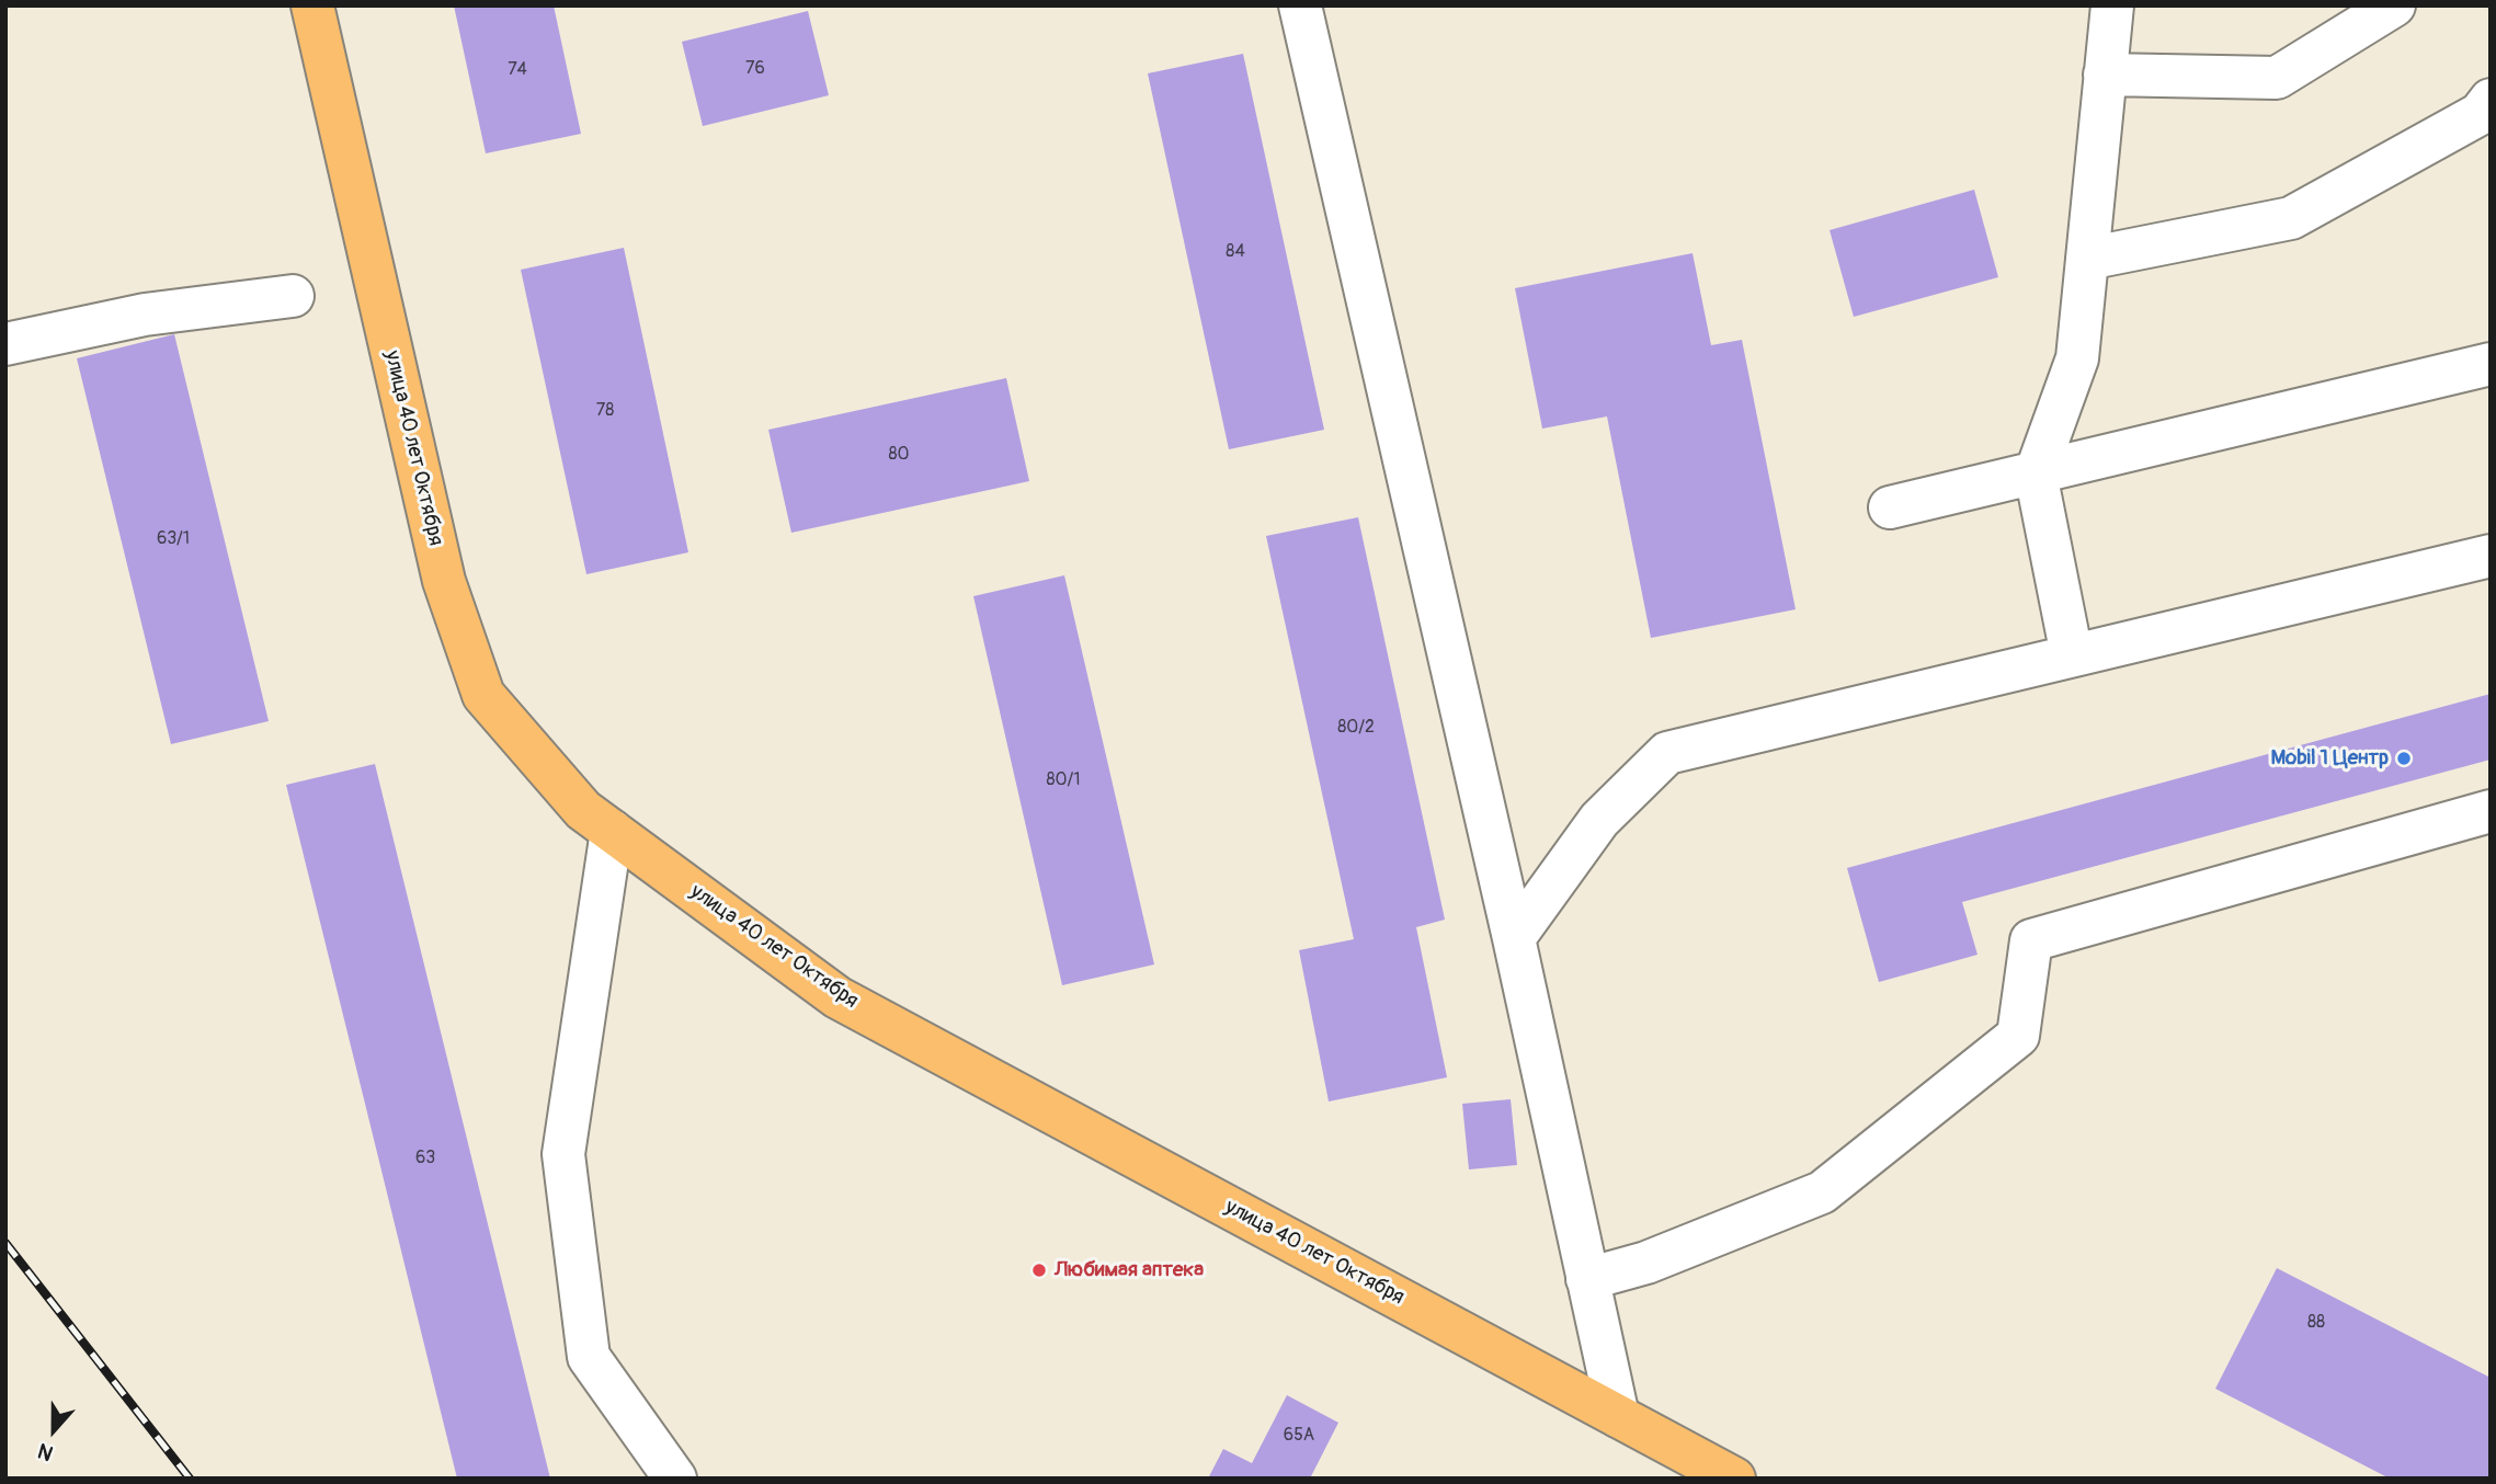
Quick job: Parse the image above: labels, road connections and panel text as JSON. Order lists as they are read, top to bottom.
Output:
{
  "streets": {
    "main road": ["улица 40 лет Октября"]
  },
  "places": ["Mobil 1 Центр", "Любимая аптека"],
  "house_numbers": [
    "76",
    "74",
    "84",
    "78",
    "80",
    "63/1",
    "80/2",
    "80/1",
    "63",
    "88",
    "65А"
  ],
  "north": "bottom"
}
